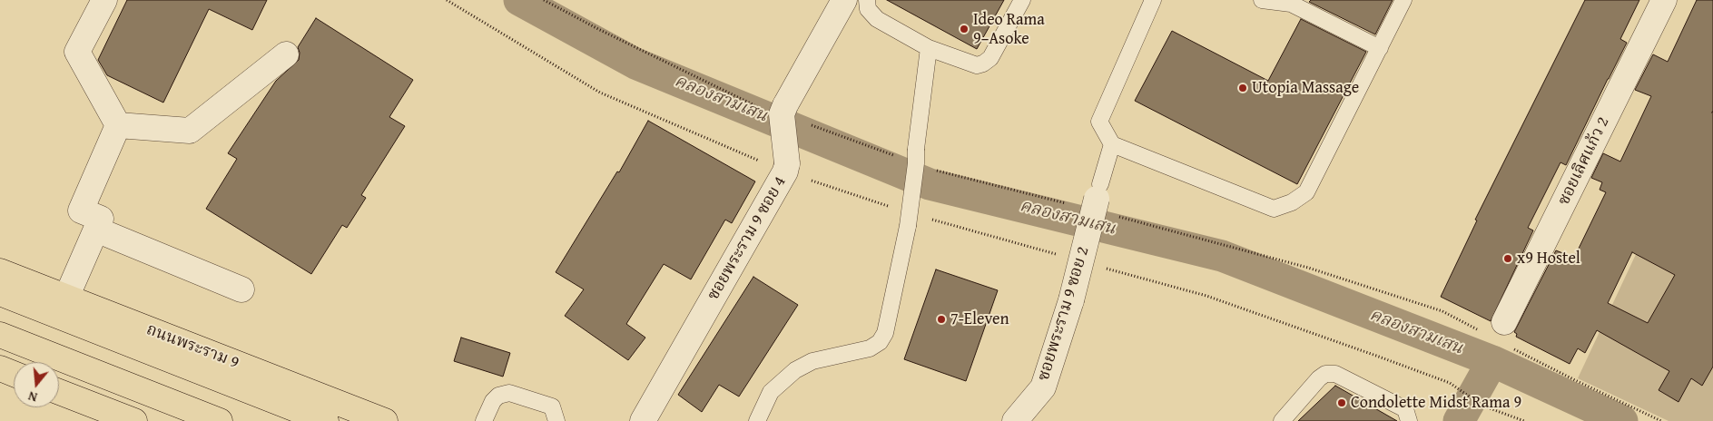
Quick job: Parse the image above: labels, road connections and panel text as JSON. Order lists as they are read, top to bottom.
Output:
{
  "streets": {
    "main road": ["ถนนพระราม 9"],
    "street": ["ซอยเลิศแก้ว 2", "ซอยพระราม 9 ซอย 4", "ซอยพระราม 9 ซอย 2"]
  },
  "water": ["คลองสามเสน"],
  "places": [
    "Ideo Rama 9–Asoke",
    "Utopia Massage",
    "x9 Hostel",
    "7-Eleven",
    "Condolette Midst Rama 9"
  ],
  "north": "bottom"
}
